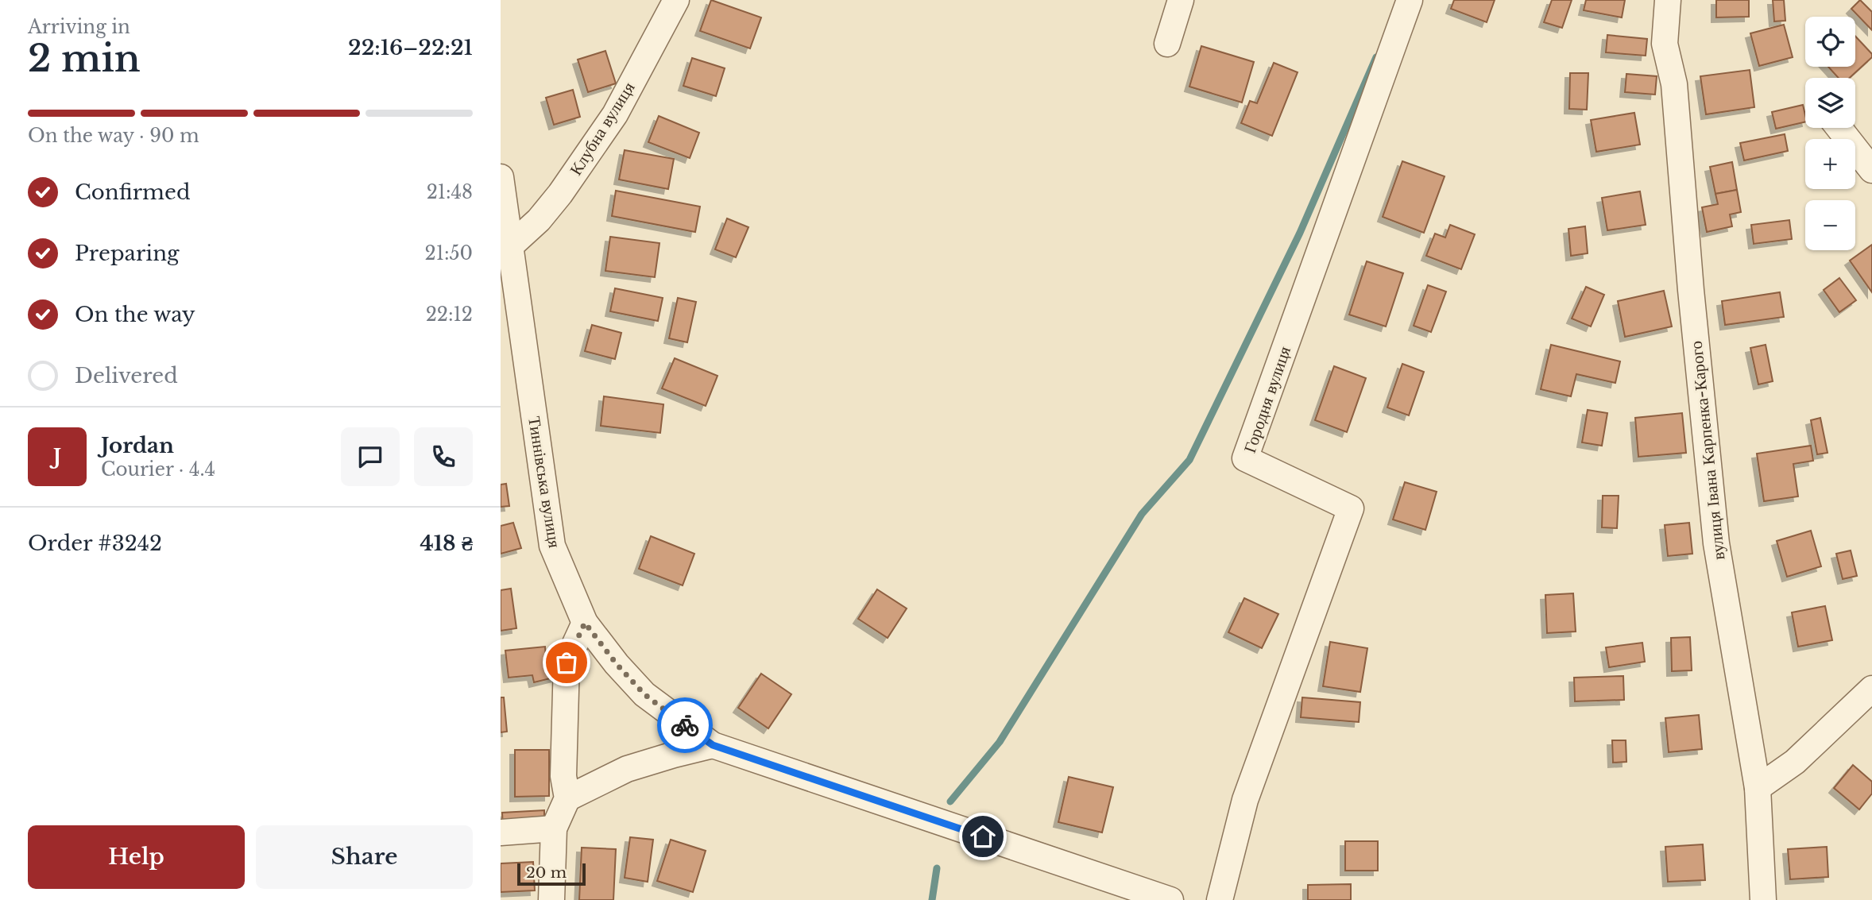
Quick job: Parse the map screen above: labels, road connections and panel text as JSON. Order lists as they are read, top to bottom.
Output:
{
  "streets": {
    "street": [
      "Клубна вулиця",
      "Городня вулиця",
      "вулиця Івана Карпенка-Карого",
      "Тиннівська вулиця"
    ]
  },
  "crossings": [
    ["Клубна вулиця", "Тиннівська вулиця"]
  ],
  "scale_bar": "20 m",
  "page": {
    "heading": ["2 min", "Arriving in", "22:16–22:21"],
    "panel": [
      "Jordan",
      "Courier · 4.4",
      "Order #3242",
      "418 ₴"
    ],
    "map_buttons": ["+", "−"],
    "bar": "On the way · 90 m",
    "list": [
      ["Confirmed", "21:48"],
      ["Preparing", "21:50"],
      ["On the way", "22:12"],
      "Delivered"
    ],
    "round": "J",
    "buttons": ["Help", "Share"],
    "scale": "20 m"
  }
}
